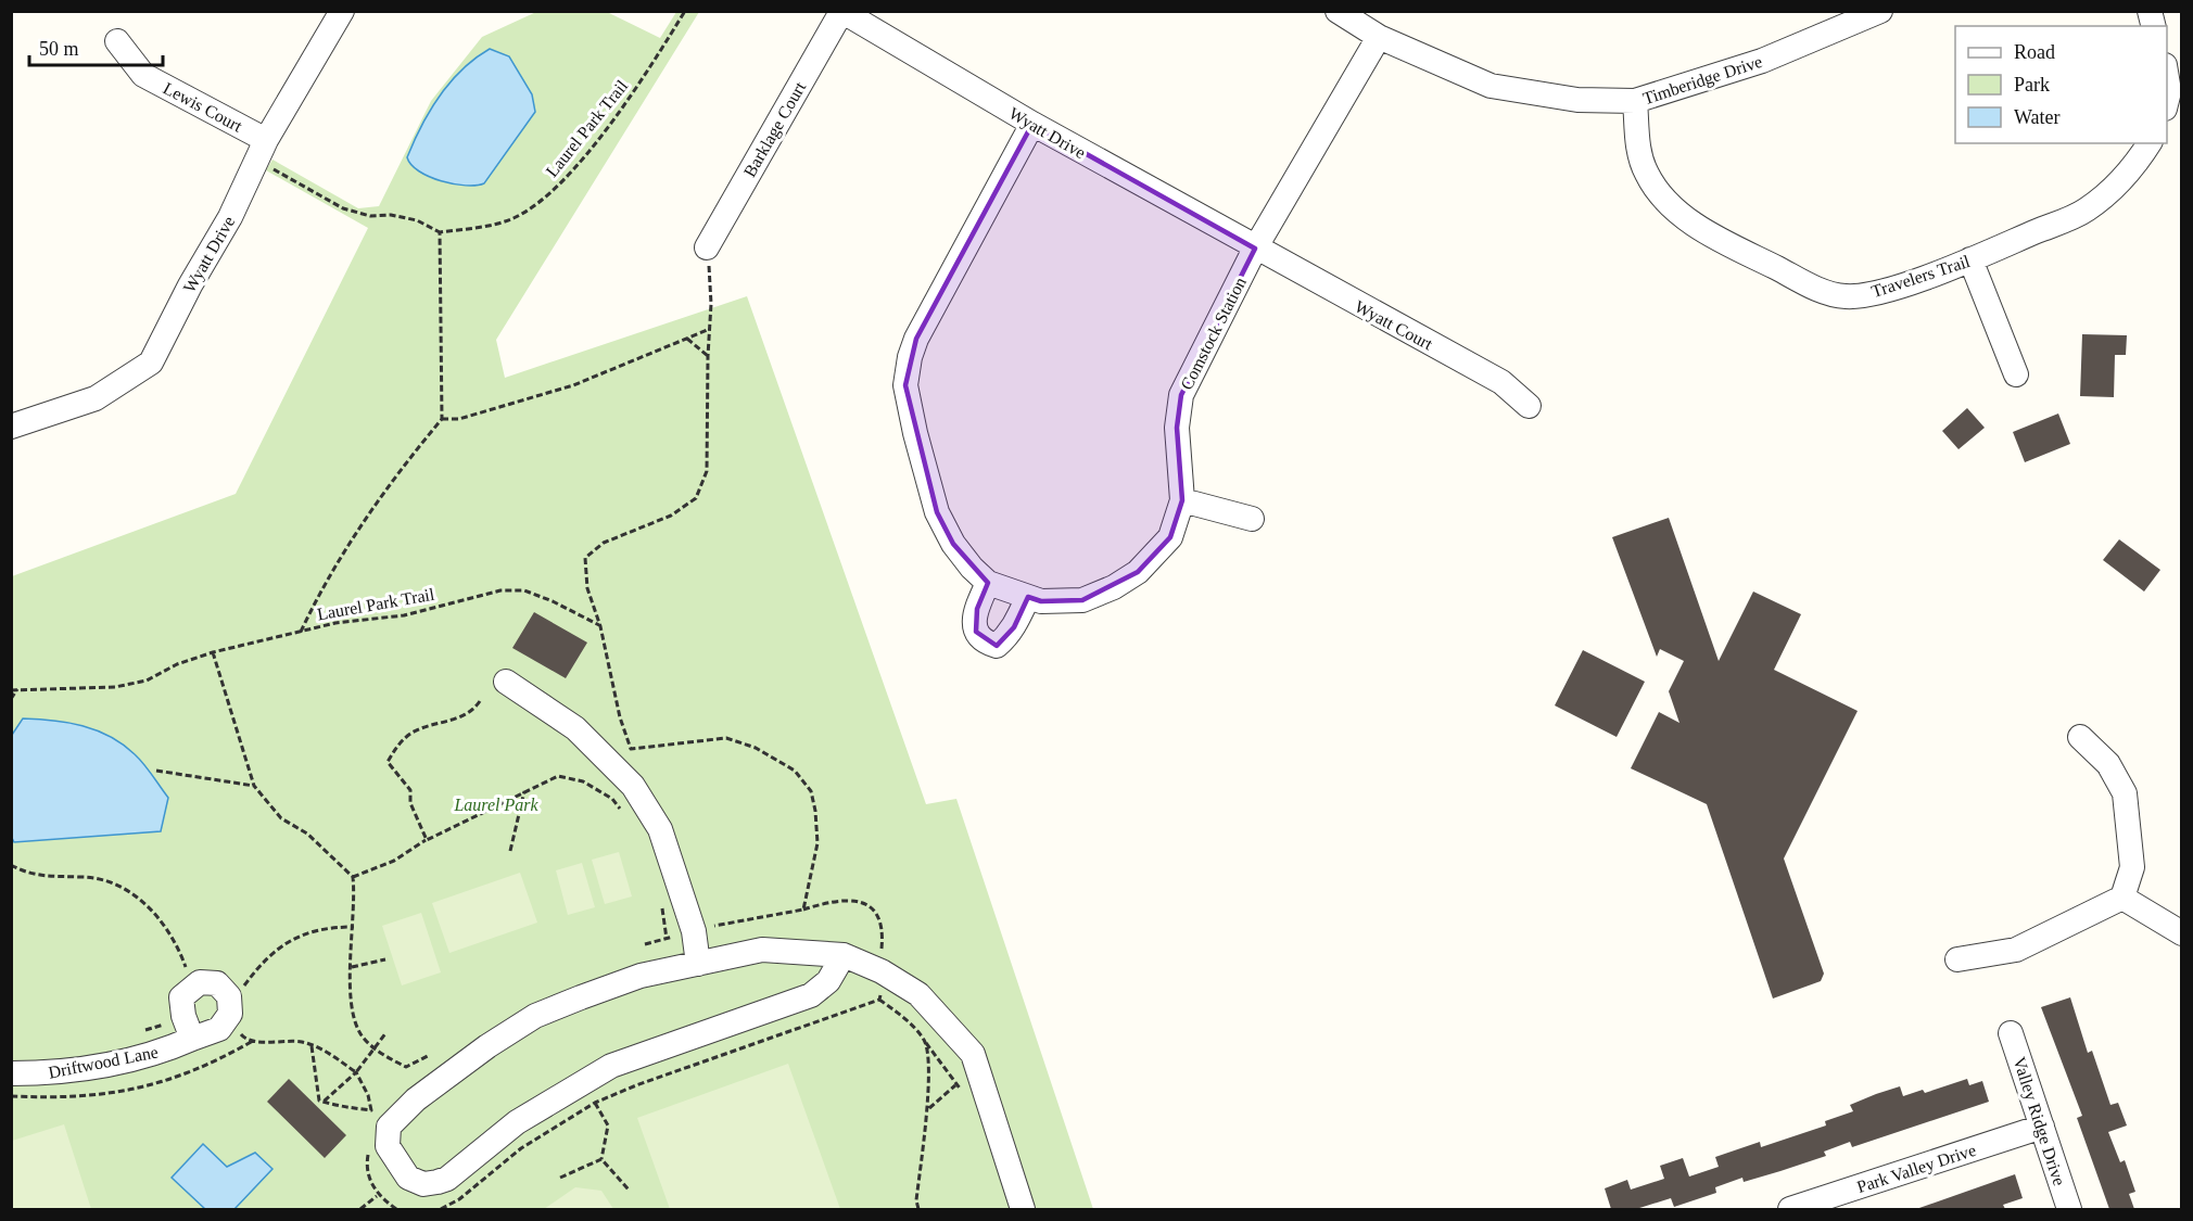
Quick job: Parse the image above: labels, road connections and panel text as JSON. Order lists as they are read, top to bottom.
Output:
{
  "streets": {
    "street": [
      "Timberidge Drive",
      "Lewis Court",
      "Barklage Court",
      "Wyatt Drive",
      "Travelers Trail",
      "Wyatt Court",
      "Comstock Station",
      "Driftwood Lane",
      "Valley Ridge Drive",
      "Park Valley Drive"
    ],
    "path": ["Laurel Park Trail"]
  },
  "crossings": [
    ["Timberidge Drive", "Travelers Trail"],
    ["Timberidge Drive", "Comstock Station"],
    ["Lewis Court", "Laurel Park Trail"],
    ["Lewis Court", "Wyatt Drive"],
    ["Laurel Park Trail", "Wyatt Drive"],
    ["Barklage Court", "Wyatt Drive"],
    ["Wyatt Drive", "Wyatt Court"],
    ["Wyatt Drive", "Comstock Station"],
    ["Wyatt Court", "Comstock Station"],
    ["Valley Ridge Drive", "Park Valley Drive"]
  ],
  "parks": ["Laurel Park"],
  "legend": ["Road", "Park", "Water"],
  "scale_bar": "50 m"
}
